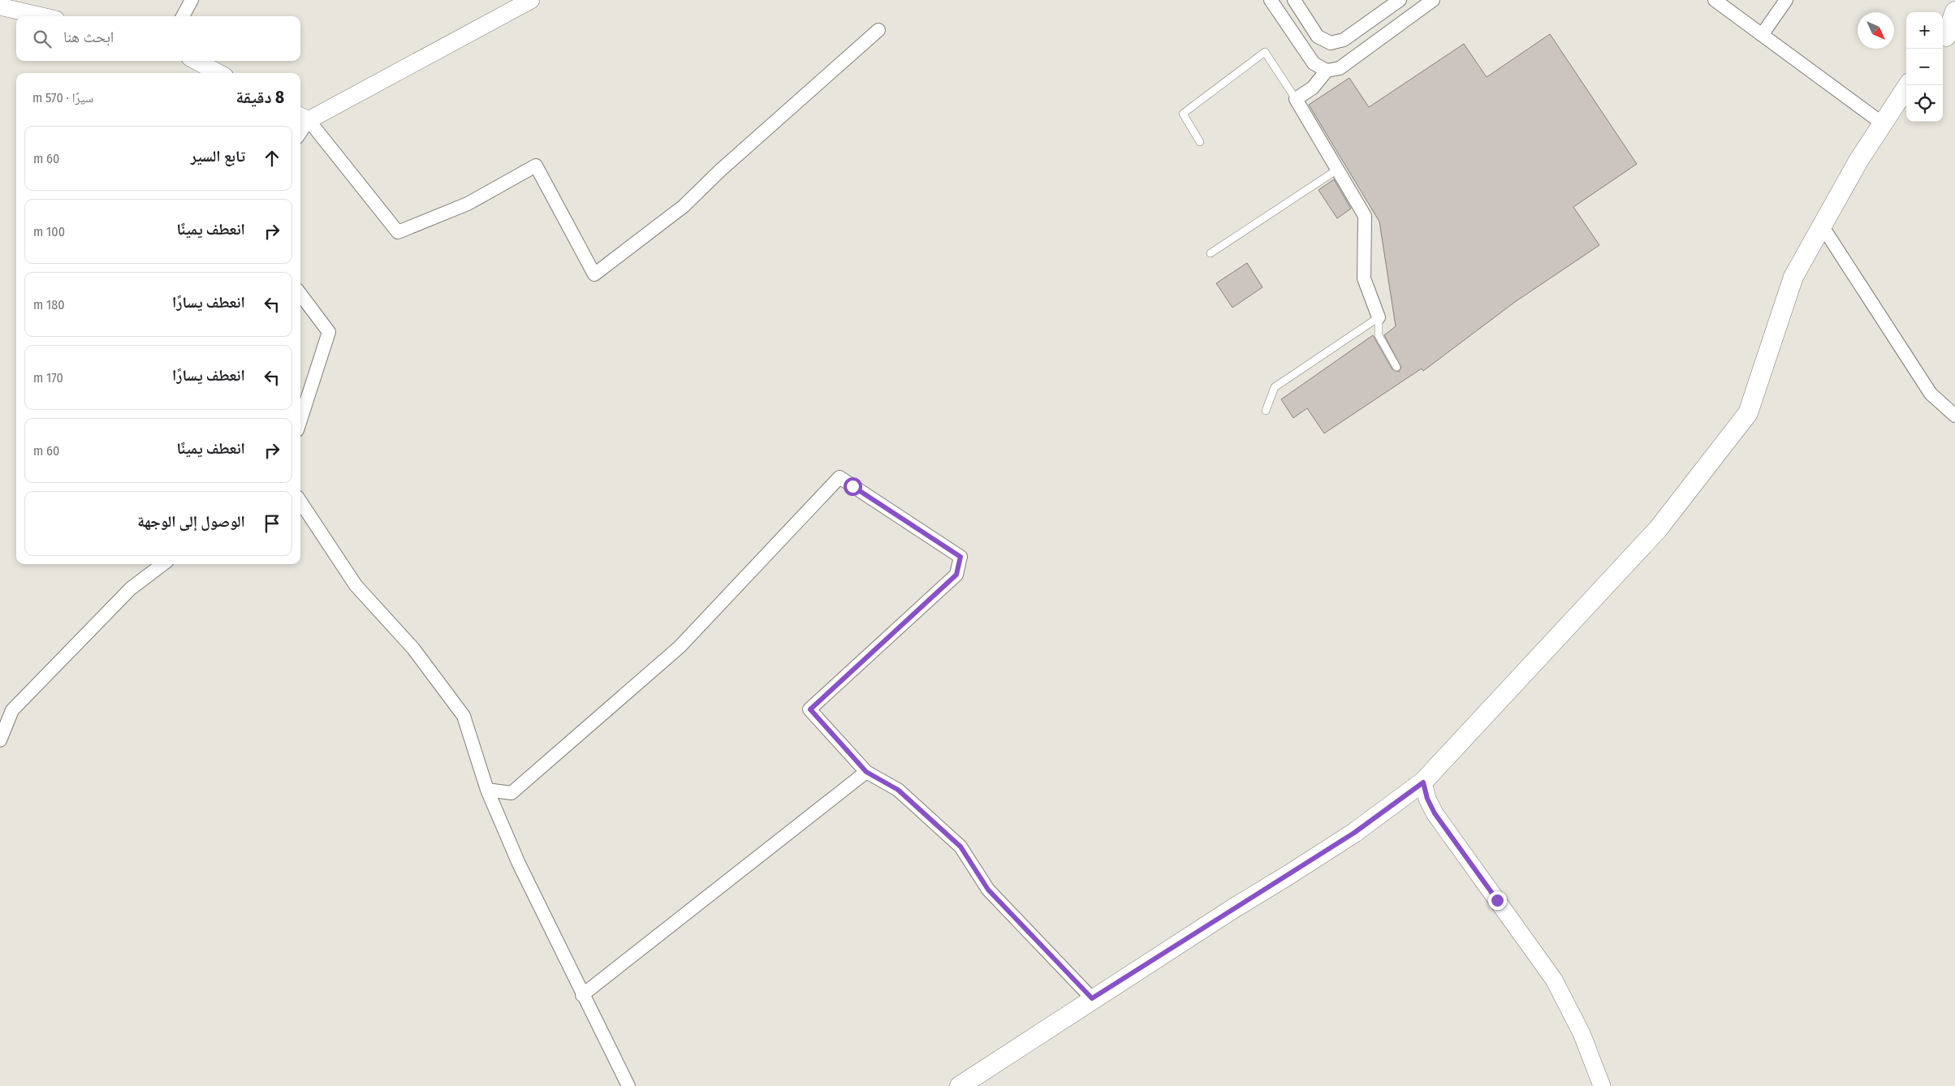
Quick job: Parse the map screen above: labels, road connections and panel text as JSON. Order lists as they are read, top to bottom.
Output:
{
  "north": "bottom right",
  "page": {
    "map_buttons": ["+", "−"],
    "search": "ابحث هنا",
    "heading": ["8 دقيقة", "سيرًا · 570 m"],
    "list": [
      ["تابع السير", "60 m"],
      ["انعطف يمينًا", "100 m"],
      ["انعطف يسارًا", "180 m"],
      ["انعطف يسارًا", "170 m"],
      ["انعطف يمينًا", "60 m"],
      "الوصول إلى الوجهة"
    ]
  }
}
